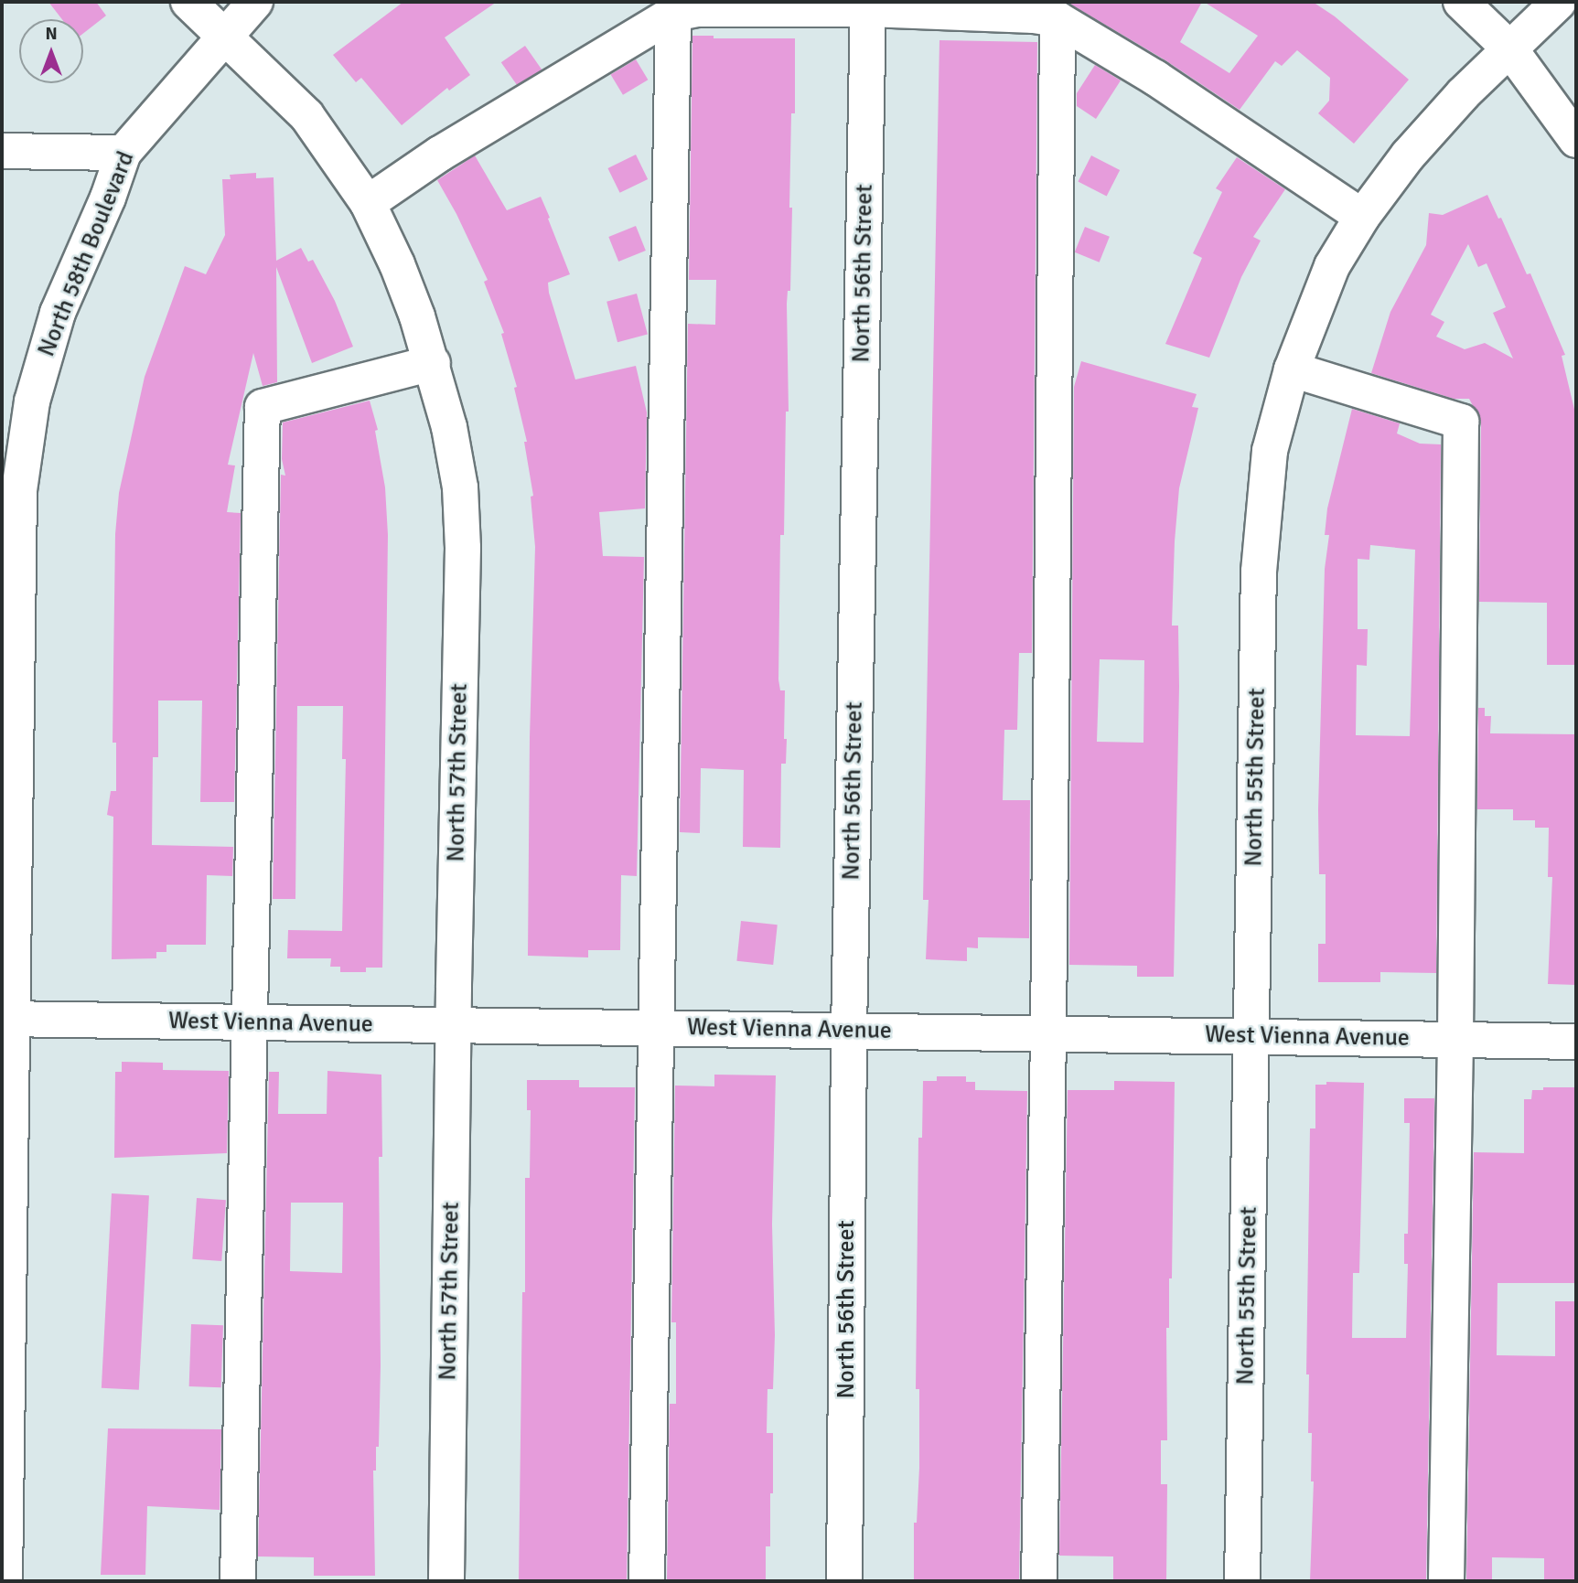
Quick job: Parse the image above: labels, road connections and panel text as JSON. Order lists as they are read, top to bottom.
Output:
{
  "streets": {
    "street": [
      "North 58th Boulevard",
      "North 56th Street",
      "North 57th Street",
      "North 55th Street",
      "West Vienna Avenue"
    ]
  },
  "crossings": [
    ["North 58th Boulevard", "North 57th Street"],
    ["North 58th Boulevard", "West Vienna Avenue"],
    ["North 56th Street", "West Vienna Avenue"],
    ["North 57th Street", "West Vienna Avenue"],
    ["North 55th Street", "West Vienna Avenue"]
  ],
  "north": "top"
}
